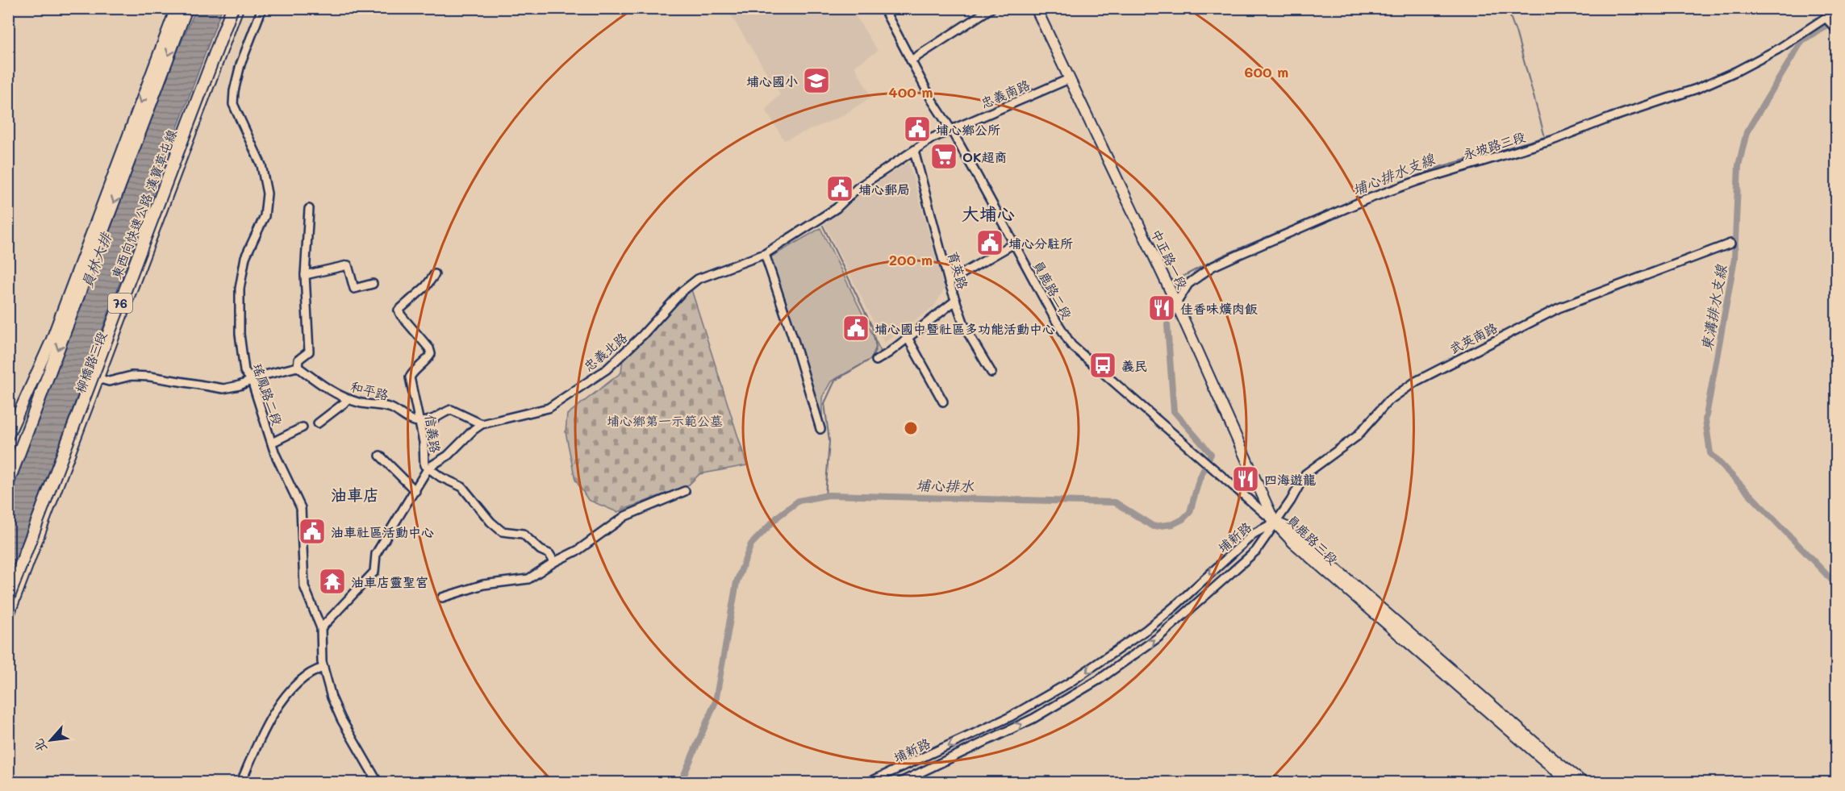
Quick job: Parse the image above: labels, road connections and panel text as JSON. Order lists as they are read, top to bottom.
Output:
{
  "streets": {
    "highway": ["東西向快速公路 漢寶草屯線", "76"],
    "main road": ["中正路一段", "柳橋路三段", "員鹿路三段"],
    "street": [
      "忠義南路",
      "永坡路三段",
      "育英路",
      "員鹿路二段",
      "武英南路",
      "忠義北路",
      "和平路",
      "瑤鳳路二段",
      "信義路",
      "埔新路"
    ]
  },
  "crossings": [
    ["忠義南路", "中正路一段"],
    ["忠義南路", "員鹿路二段"],
    ["忠義南路", "忠義北路"],
    ["永坡路三段", "中正路一段"],
    ["中正路一段", "員鹿路二段"],
    ["中正路一段", "武英南路"],
    ["中正路一段", "埔新路"],
    ["中正路一段", "員鹿路三段"],
    ["育英路", "忠義北路"],
    ["員鹿路二段", "武英南路"],
    ["員鹿路二段", "忠義北路"],
    ["員鹿路二段", "埔新路"],
    ["員鹿路二段", "員鹿路三段"],
    ["武英南路", "埔新路"],
    ["武英南路", "員鹿路三段"],
    ["忠義北路", "瑤鳳路二段"],
    ["忠義北路", "信義路"],
    ["和平路", "信義路"],
    ["埔新路", "員鹿路三段"]
  ],
  "districts": ["大埔心", "油車店"],
  "water": [
    "埔心排水支線",
    "員林大排",
    "東溝排水支線",
    "埔心排水"
  ],
  "parks": ["埔心鄉第一示範公墓"],
  "places": {
    "school or university": ["埔心國小"],
    "public building": [
      "埔心鄉公所",
      "埔心郵局",
      "埔心分駐所",
      "埔心國中暨社區多功能活動中心",
      "油車社區活動中心"
    ],
    "supermarket": ["OK超商"],
    "restaurant": ["佳香味爌肉飯", "四海遊龍"],
    "bus stop": ["義民"],
    "temple": ["油車店靈聖宮"]
  },
  "north": "bottom left",
  "rings": ["600 m", "400 m", "200 m"]
}
